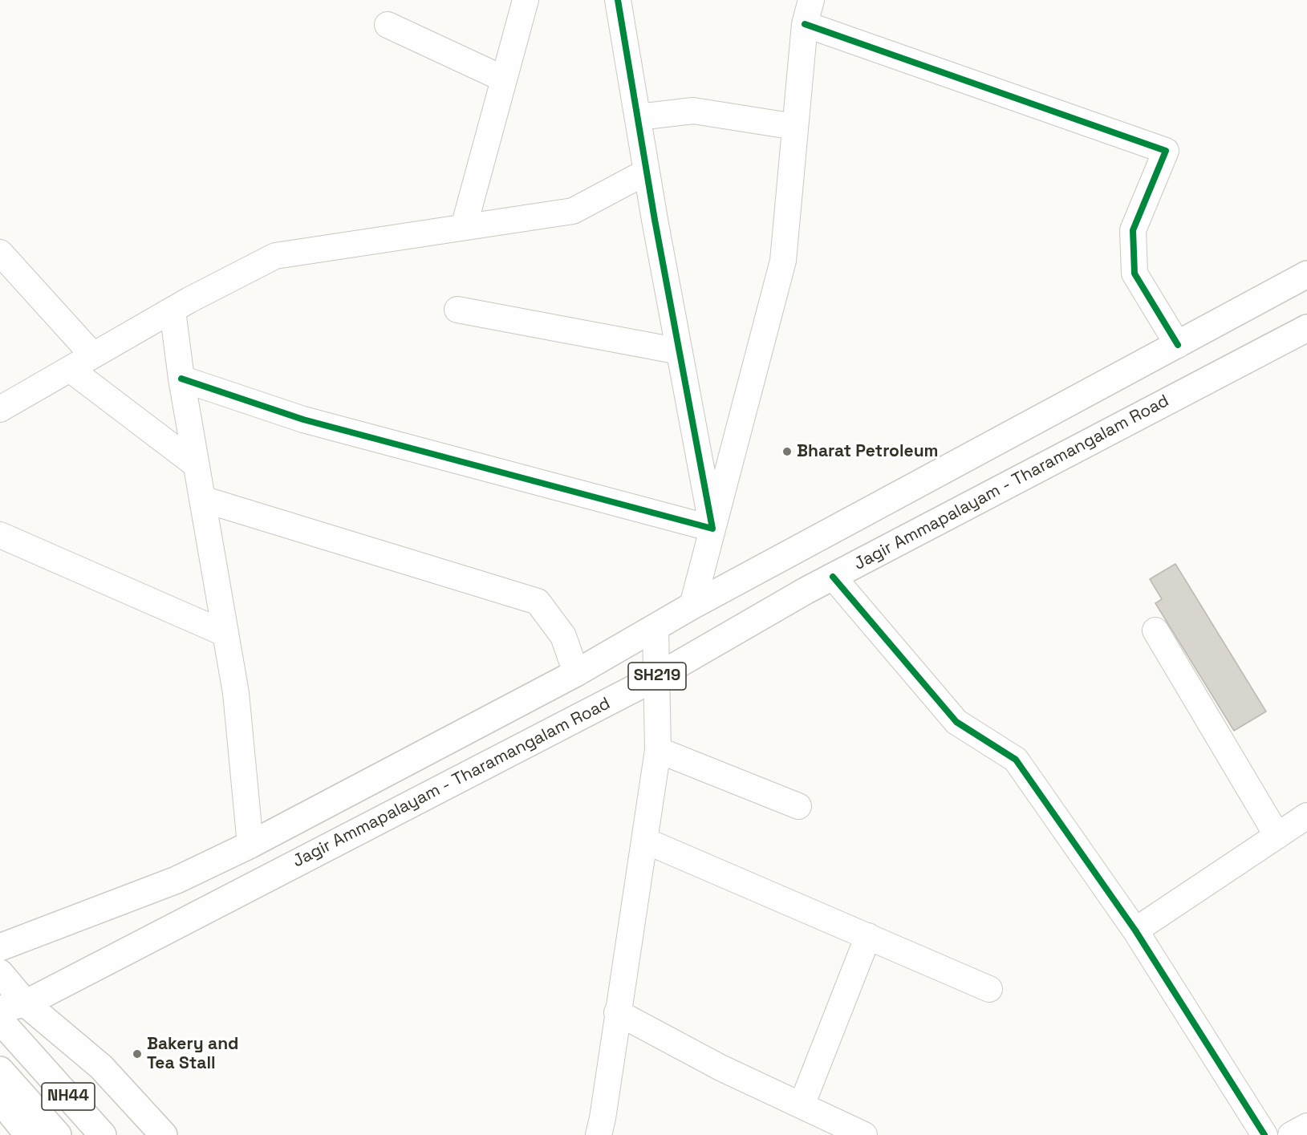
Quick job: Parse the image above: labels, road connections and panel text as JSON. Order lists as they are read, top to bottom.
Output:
{
  "streets": {
    "main road": ["Jagir Ammapalayam - Tharamangalam Road", "SH219", "NH44"]
  },
  "places": ["Bharat Petroleum", "Bakery and Tea Stall"]
}
